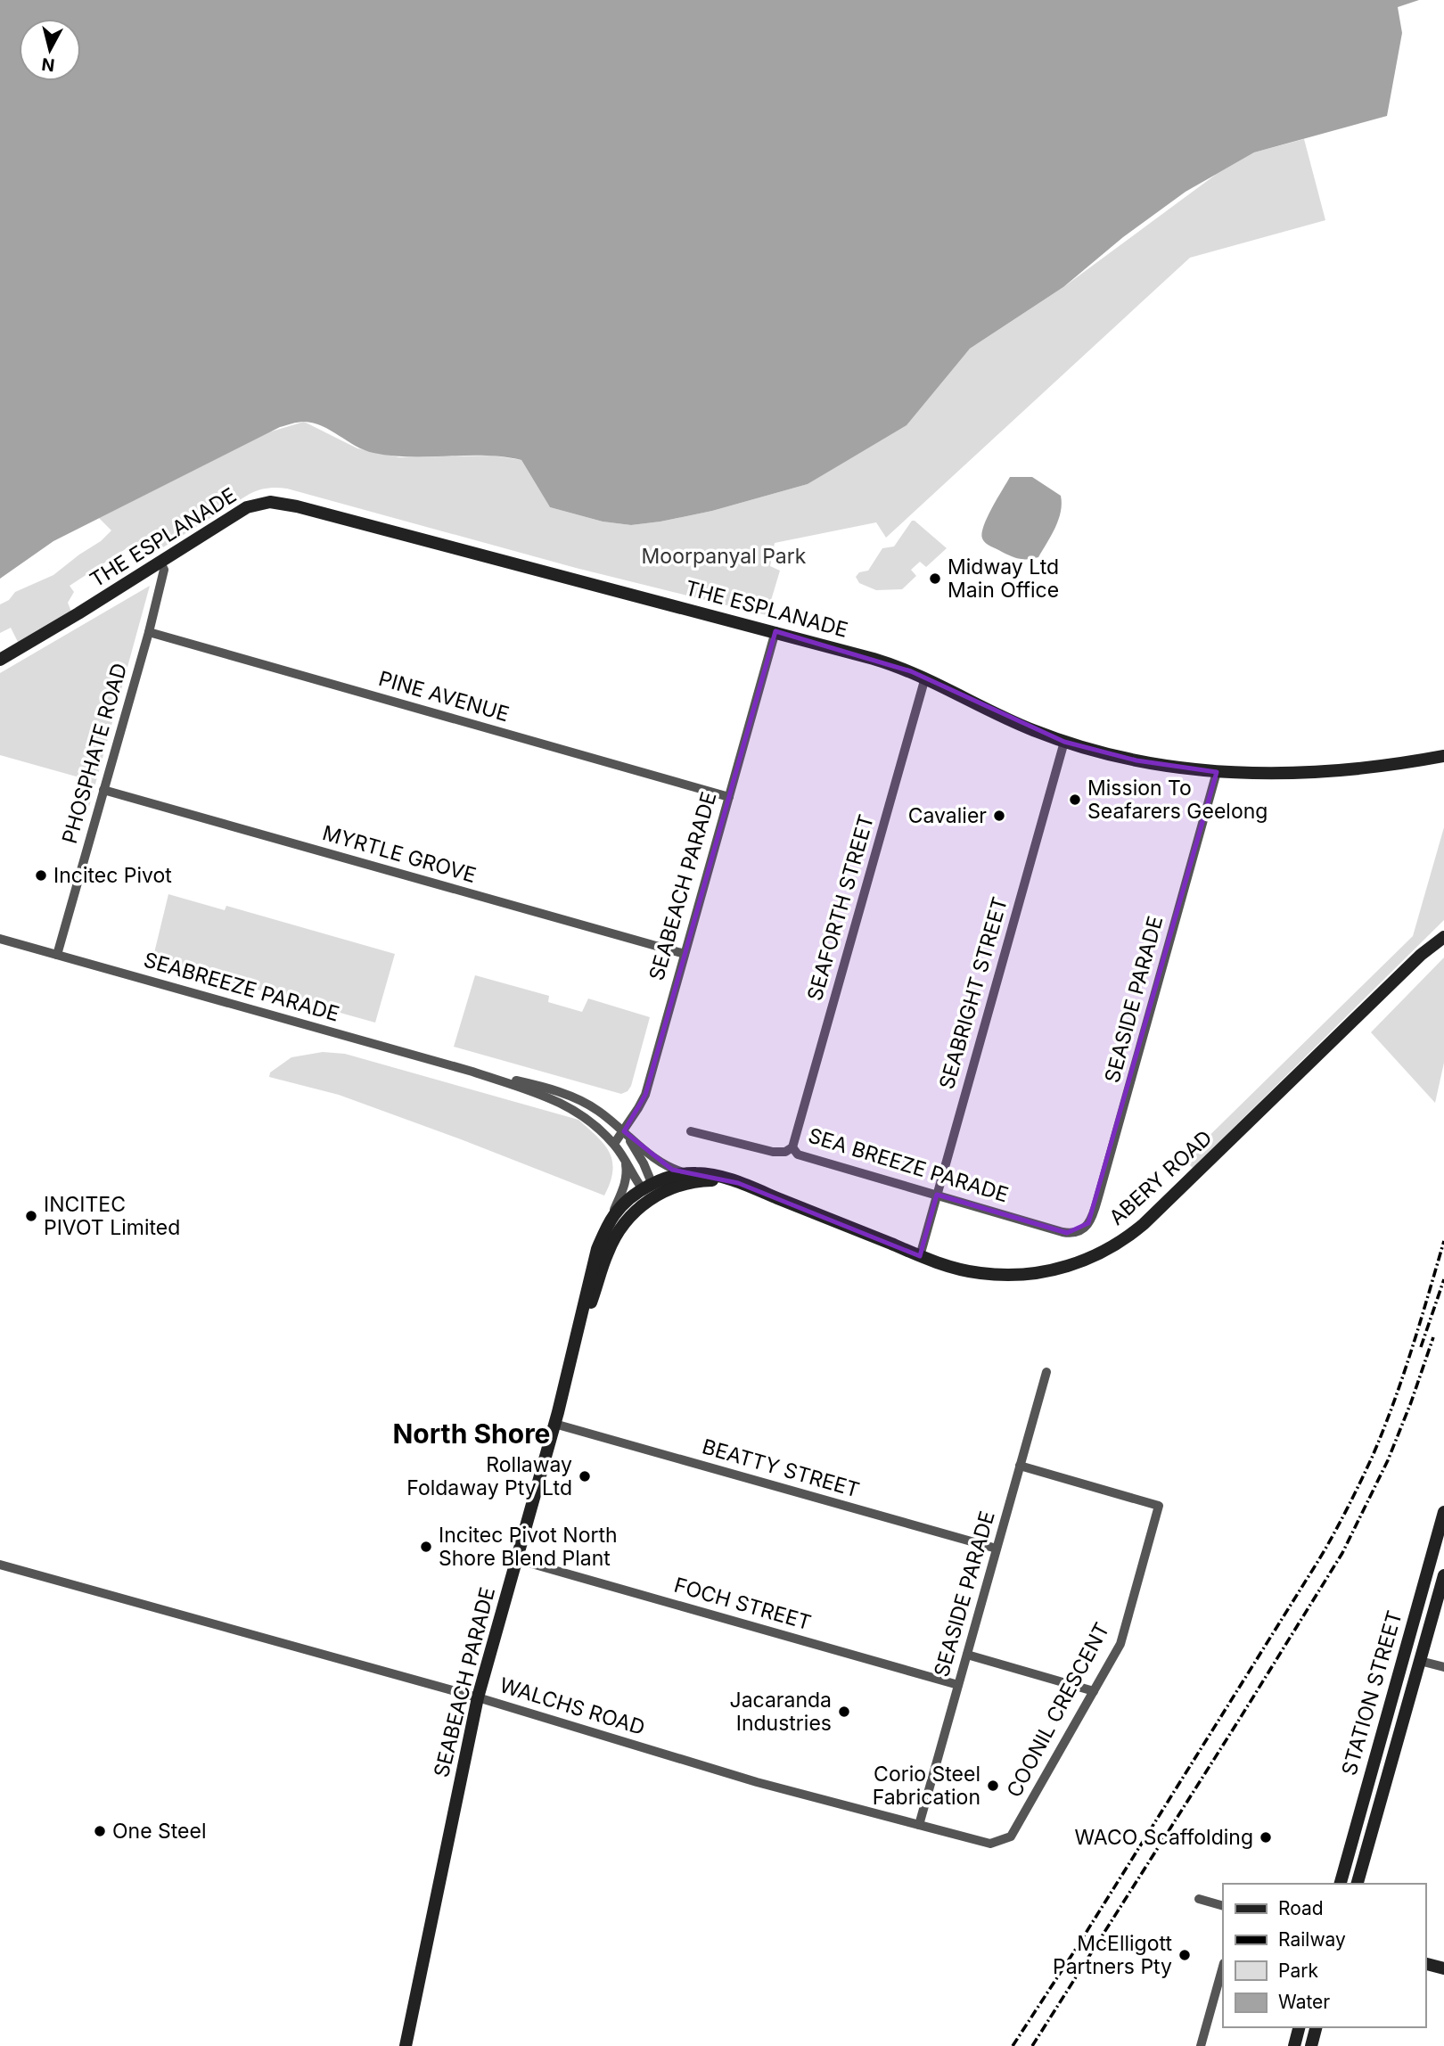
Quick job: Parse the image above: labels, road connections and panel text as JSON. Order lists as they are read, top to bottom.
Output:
{
  "streets": {
    "main road": [
      "THE ESPLANADE",
      "SEABEACH PARADE",
      "ABERY ROAD",
      "STATION STREET"
    ],
    "street": [
      "PINE AVENUE",
      "PHOSPHATE ROAD",
      "MYRTLE GROVE",
      "SEAFORTH STREET",
      "SEABREEZE PARADE",
      "SEABRIGHT STREET",
      "SEASIDE PARADE",
      "SEA BREEZE PARADE",
      "BEATTY STREET",
      "FOCH STREET",
      "WALCHS ROAD",
      "COONIL CRESCENT"
    ]
  },
  "crossings": [
    ["THE ESPLANADE", "PHOSPHATE ROAD"],
    ["THE ESPLANADE", "SEABEACH PARADE"],
    ["THE ESPLANADE", "SEAFORTH STREET"],
    ["THE ESPLANADE", "SEABRIGHT STREET"],
    ["THE ESPLANADE", "SEASIDE PARADE"],
    ["PINE AVENUE", "PHOSPHATE ROAD"],
    ["PINE AVENUE", "SEABEACH PARADE"],
    ["PHOSPHATE ROAD", "MYRTLE GROVE"],
    ["PHOSPHATE ROAD", "SEABREEZE PARADE"],
    ["MYRTLE GROVE", "SEABEACH PARADE"],
    ["SEABEACH PARADE", "SEABREEZE PARADE"],
    ["SEABEACH PARADE", "ABERY ROAD"],
    ["SEABEACH PARADE", "BEATTY STREET"],
    ["SEABEACH PARADE", "FOCH STREET"],
    ["SEABEACH PARADE", "WALCHS ROAD"],
    ["SEAFORTH STREET", "SEA BREEZE PARADE"],
    ["SEABREEZE PARADE", "ABERY ROAD"],
    ["SEABRIGHT STREET", "SEA BREEZE PARADE"],
    ["SEABRIGHT STREET", "ABERY ROAD"],
    ["SEASIDE PARADE", "SEA BREEZE PARADE"],
    ["SEASIDE PARADE", "BEATTY STREET"],
    ["SEASIDE PARADE", "FOCH STREET"],
    ["SEASIDE PARADE", "WALCHS ROAD"],
    ["SEASIDE PARADE", "COONIL CRESCENT"],
    ["WALCHS ROAD", "COONIL CRESCENT"]
  ],
  "districts": ["North Shore"],
  "parks": ["Moorpanyal Park"],
  "places": [
    "Midway Ltd Main Office",
    "Mission To Seafarers Geelong",
    "Cavalier",
    "Incitec Pivot",
    "INCITEC PIVOT Limited",
    "Rollaway Foldaway Pty Ltd",
    "Incitec Pivot North Shore Blend Plant",
    "Jacaranda Industries",
    "Corio Steel Fabrication",
    "One Steel",
    "WACO Scaffolding",
    "McElligott Partners Pty"
  ],
  "legend": [
    "Road",
    "Railway",
    "Park",
    "Water"
  ],
  "north": "bottom"
}
